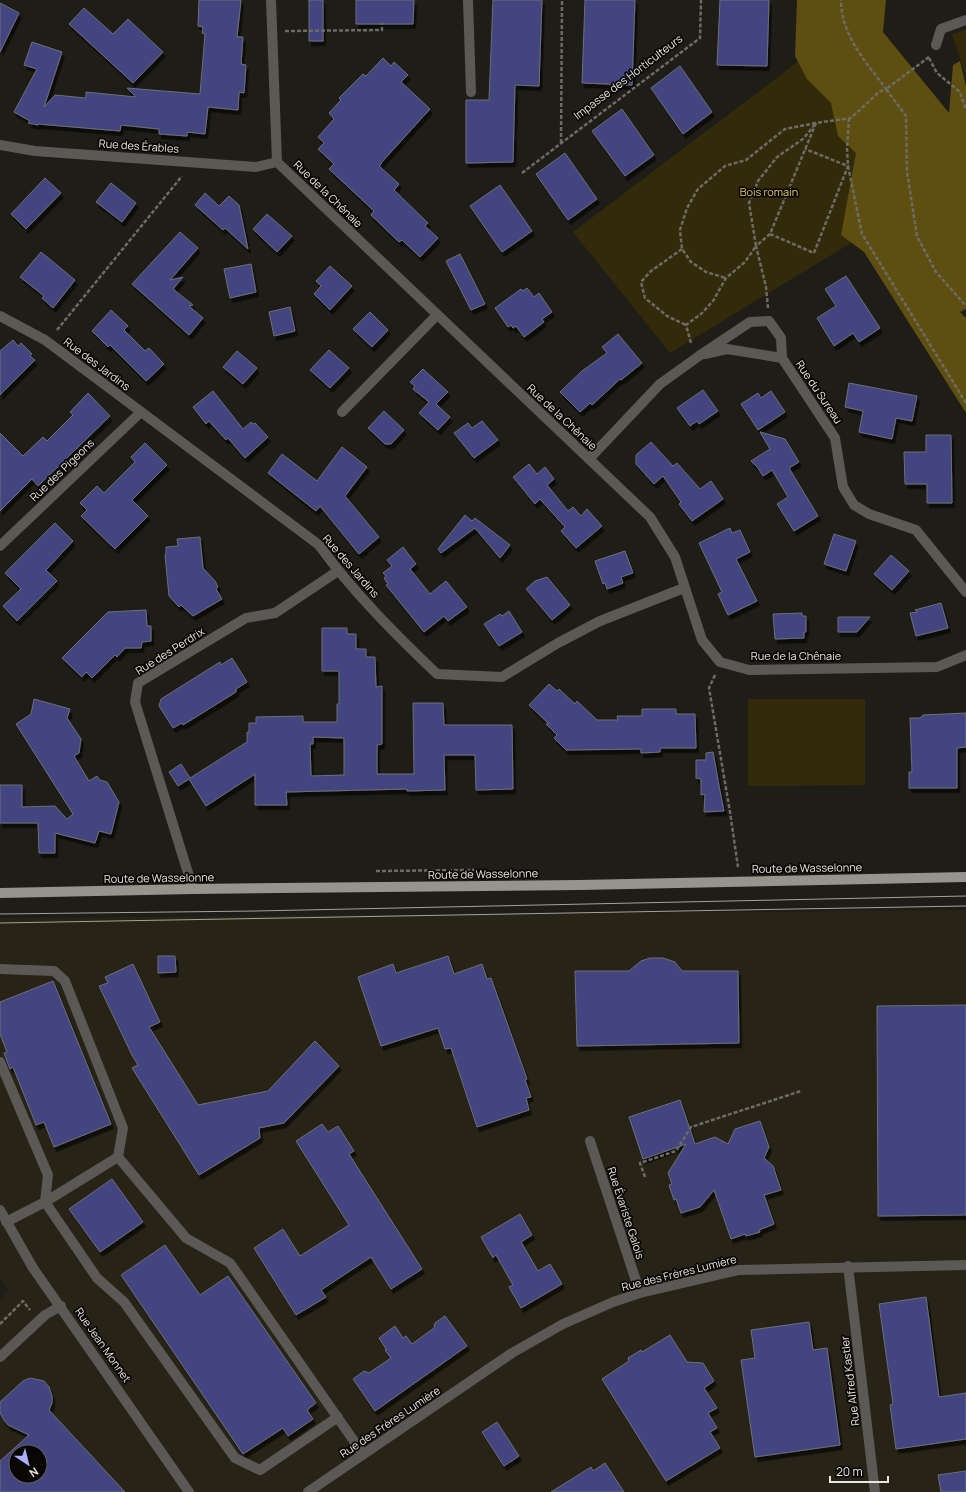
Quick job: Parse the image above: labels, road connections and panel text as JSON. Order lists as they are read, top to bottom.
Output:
{
  "streets": {
    "main road": ["Route de Wasselonne"],
    "street": [
      "Rue des Érables",
      "Rue de la Chênaie",
      "Rue des Jardins",
      "Rue du Sureau",
      "Rue des Pigeons",
      "Rue des Perdrix",
      "Rue Évariste Galois",
      "Rue des Frères Lumière",
      "Rue Jean Monnet",
      "Rue Alfred Kastler"
    ],
    "path": ["Impasse des Horticulteurs"]
  },
  "crossings": [
    ["Rue des Érables", "Rue de la Chênaie"],
    ["Rue de la Chênaie", "Rue des Jardins"],
    ["Rue de la Chênaie", "Rue du Sureau"],
    ["Rue des Jardins", "Rue des Pigeons"],
    ["Rue des Jardins", "Rue des Perdrix"],
    ["Rue des Perdrix", "Route de Wasselonne"],
    ["Rue Évariste Galois", "Rue des Frères Lumière"],
    ["Rue des Frères Lumière", "Rue Alfred Kastler"]
  ],
  "parks": ["Bois romain"],
  "scale_bar": "20 m",
  "north": "bottom right"
}
